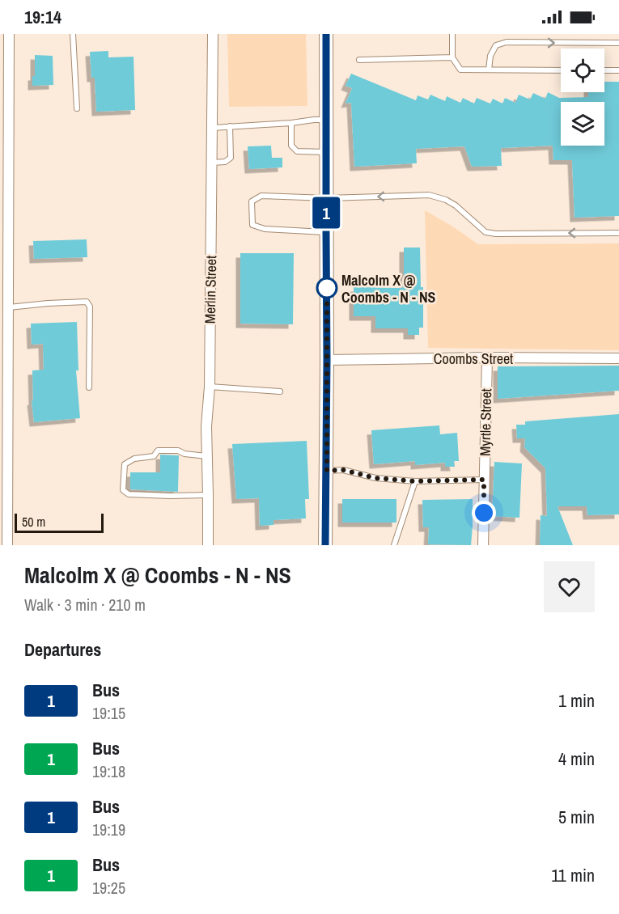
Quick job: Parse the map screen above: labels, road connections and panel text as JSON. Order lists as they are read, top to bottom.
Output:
{
  "streets": {
    "street": ["Merlin Street", "Coombs Street", "Myrtle Street"]
  },
  "crossings": [
    ["Coombs Street", "Myrtle Street"]
  ],
  "places": ["Malcolm X @ Coombs - N - NS"],
  "lines": ["bus line 1"],
  "scale_bar": "50 m",
  "page": {
    "status": "19:14",
    "on_map": "1",
    "scale": "50 m",
    "heading": [
      ["Malcolm X @ Coombs - N - NS", "Walk · 3 min · 210 m"],
      "Departures"
    ],
    "list": [
      {
        "mark": "1",
        "name": "Bus",
        "note": "19:15",
        "value": "1 min"
      },
      {
        "mark": "1",
        "name": "Bus",
        "note": "19:18",
        "value": "4 min"
      },
      {
        "mark": "1",
        "name": "Bus",
        "note": "19:19",
        "value": "5 min"
      },
      {
        "mark": "1",
        "name": "Bus",
        "note": "19:25",
        "value": "11 min"
      }
    ]
  }
}
